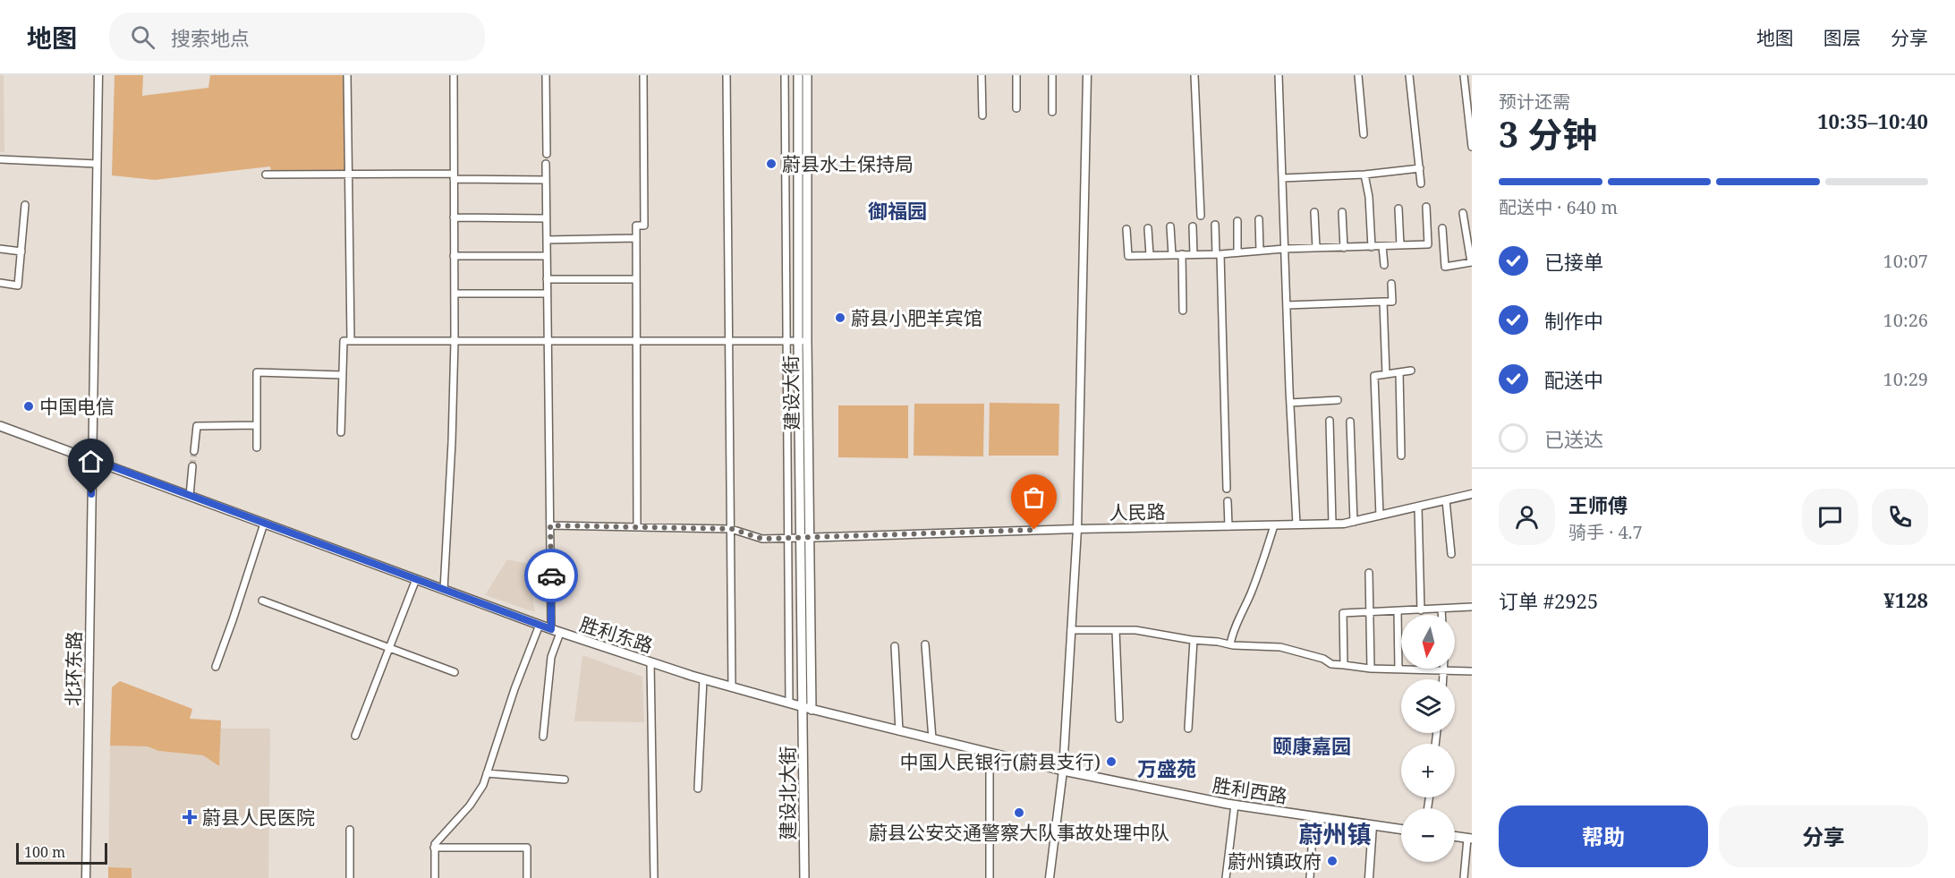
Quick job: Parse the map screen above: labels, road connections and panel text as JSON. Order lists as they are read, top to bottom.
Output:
{
  "streets": {
    "main road": [
      "建设大街",
      "胜利东路",
      "胜利西路",
      "建设北大街"
    ],
    "street": ["人民路", "北环东路"]
  },
  "crossings": [
    ["建设大街", "人民路"],
    ["建设大街", "胜利东路"],
    ["建设大街", "胜利西路"],
    ["建设大街", "建设北大街"],
    ["胜利东路", "北环东路"],
    ["胜利东路", "胜利西路"],
    ["胜利东路", "建设北大街"],
    ["胜利西路", "建设北大街"]
  ],
  "districts": [
    "御福园",
    "颐康嘉园",
    "万盛苑",
    "蔚州镇"
  ],
  "places": {
    "other": [
      "蔚县水土保持局",
      "蔚县小肥羊宾馆",
      "中国电信",
      "中国人民银行(蔚县支行)",
      "蔚县公安交通警察大队事故处理中队",
      "蔚州镇政府"
    ],
    "health": ["蔚县人民医院"]
  },
  "scale_bar": "100 m",
  "north": "bottom",
  "page": {
    "header": "地图",
    "search": "搜索地点",
    "nav": ["地图", "图层", "分享"],
    "heading": ["3 分钟", "预计还需", "10:35–10:40"],
    "panel": [
      "王师傅",
      "骑手 · 4.7",
      "订单 #2925",
      "¥128"
    ],
    "bar": "配送中 · 640 m",
    "list": [
      ["已接单", "10:07"],
      ["制作中", "10:26"],
      ["配送中", "10:29"],
      "已送达"
    ],
    "map_buttons": ["+", "−"],
    "buttons": ["帮助", "分享"],
    "scale": "100 m"
  }
}
